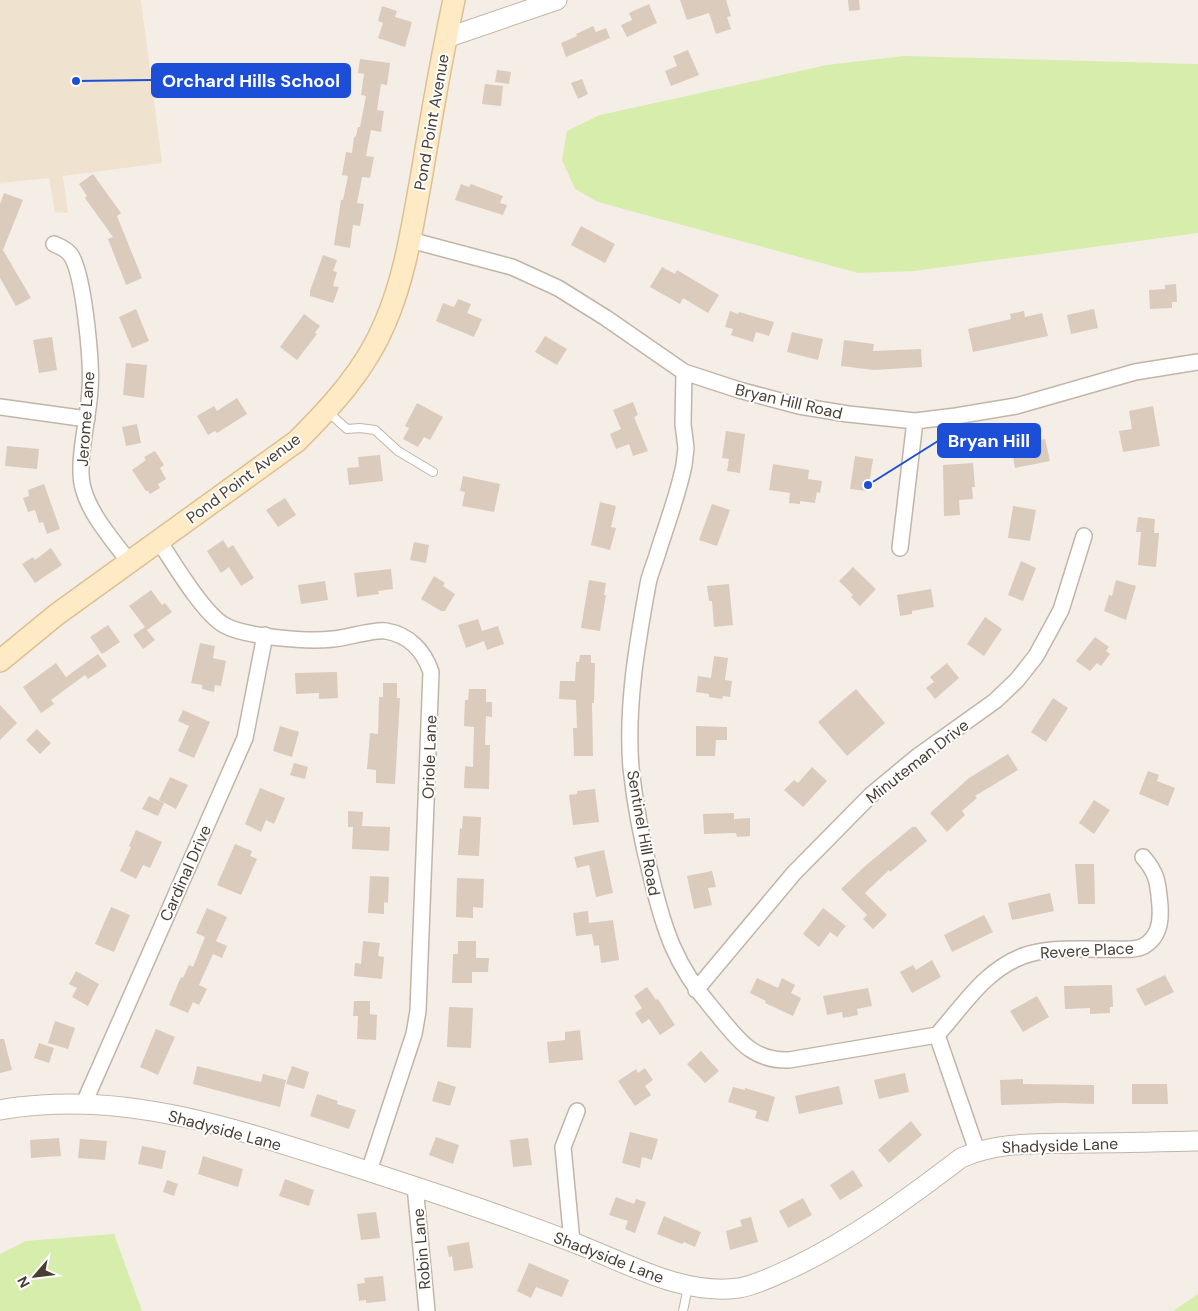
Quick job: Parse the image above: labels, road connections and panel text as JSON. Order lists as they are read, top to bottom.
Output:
{
  "streets": {
    "main road": ["Pond Point Avenue"],
    "street": [
      "Bryan Hill Road",
      "Jerome Lane",
      "Oriole Lane",
      "Minuteman Drive",
      "Sentinel Hill Road",
      "Cardinal Drive",
      "Revere Place",
      "Shadyside Lane",
      "Robin Lane"
    ]
  },
  "crossings": [
    ["Pond Point Avenue", "Bryan Hill Road"],
    ["Pond Point Avenue", "Jerome Lane"],
    ["Pond Point Avenue", "Oriole Lane"],
    ["Bryan Hill Road", "Sentinel Hill Road"],
    ["Oriole Lane", "Cardinal Drive"],
    ["Oriole Lane", "Shadyside Lane"],
    ["Minuteman Drive", "Sentinel Hill Road"],
    ["Sentinel Hill Road", "Revere Place"],
    ["Cardinal Drive", "Shadyside Lane"],
    ["Shadyside Lane", "Robin Lane"]
  ],
  "places": ["Orchard Hills School", "Bryan Hill"],
  "north": "bottom left"
}
